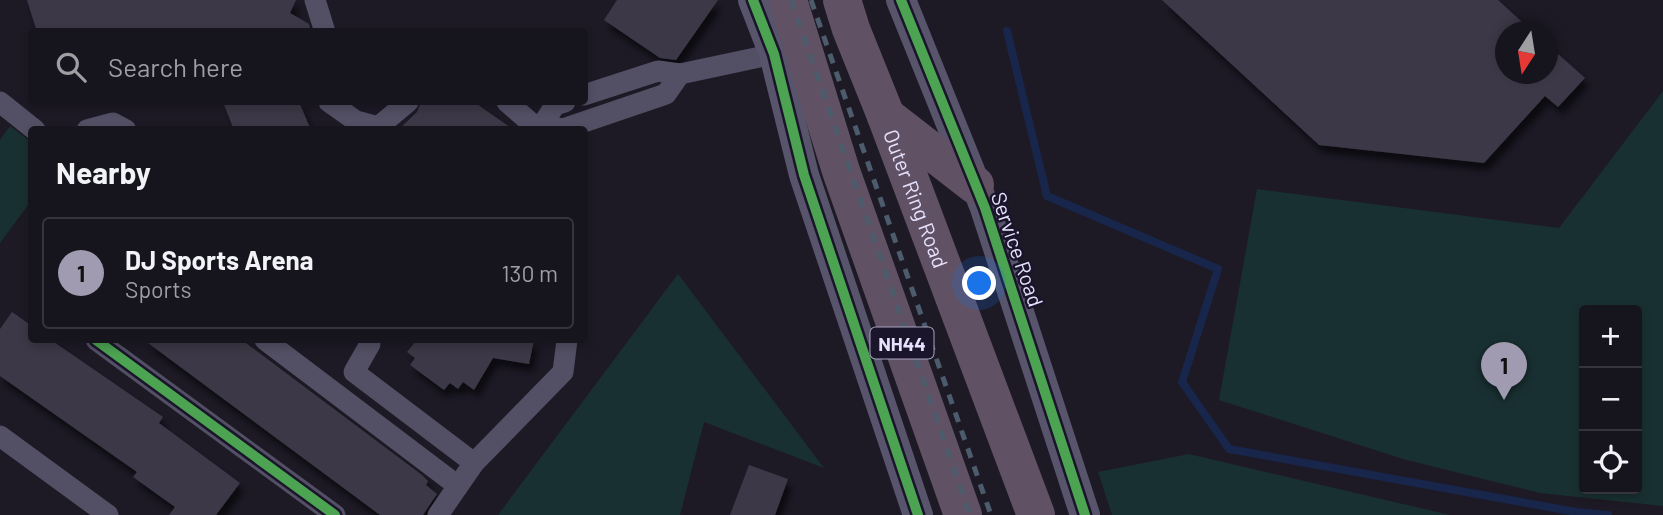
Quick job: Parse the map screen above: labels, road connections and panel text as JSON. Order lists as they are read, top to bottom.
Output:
{
  "streets": {
    "highway": ["Outer Ring Road", "NH44"],
    "street": ["Service Road"]
  },
  "north": "bottom",
  "page": {
    "search": "Search here",
    "heading": "Nearby",
    "list": [
      {
        "mark": "1",
        "name": "DJ Sports Arena",
        "note": "Sports",
        "value": "130 m"
      }
    ],
    "map_buttons": ["+", "−"],
    "pins": "1"
  }
}
